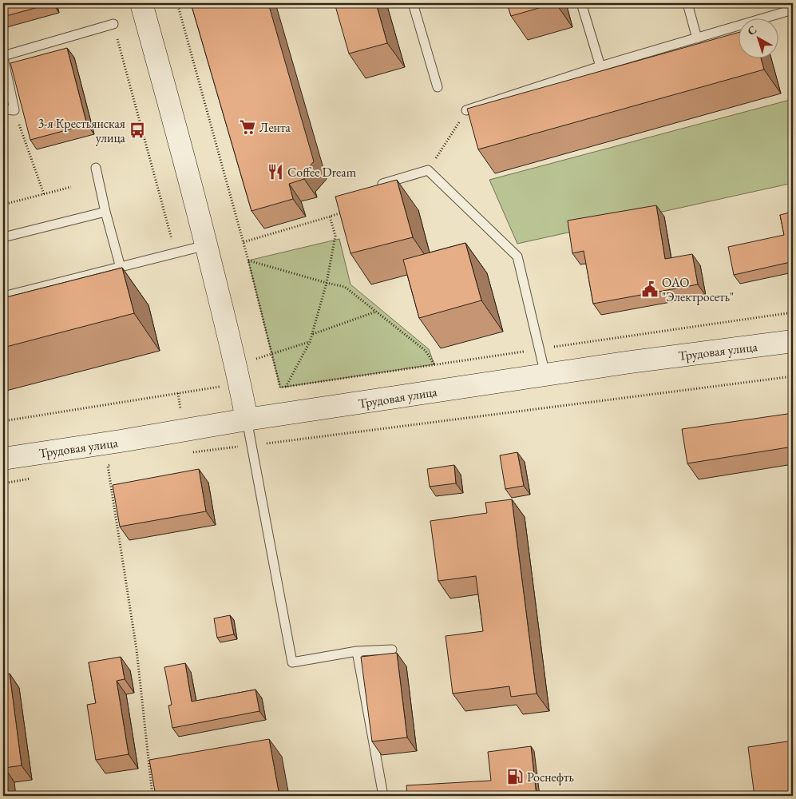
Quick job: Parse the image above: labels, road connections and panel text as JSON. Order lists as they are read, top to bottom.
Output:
{
  "streets": {
    "main road": ["Трудовая улица"]
  },
  "places": {
    "supermarket": ["Лента"],
    "bus stop": ["3-я Крестьянская улица"],
    "restaurant": ["Сoffee Dream"],
    "public building": ["ОАО \"Электросеть\""],
    "fuel station": ["Роснефть"]
  },
  "north": "top left"
}
